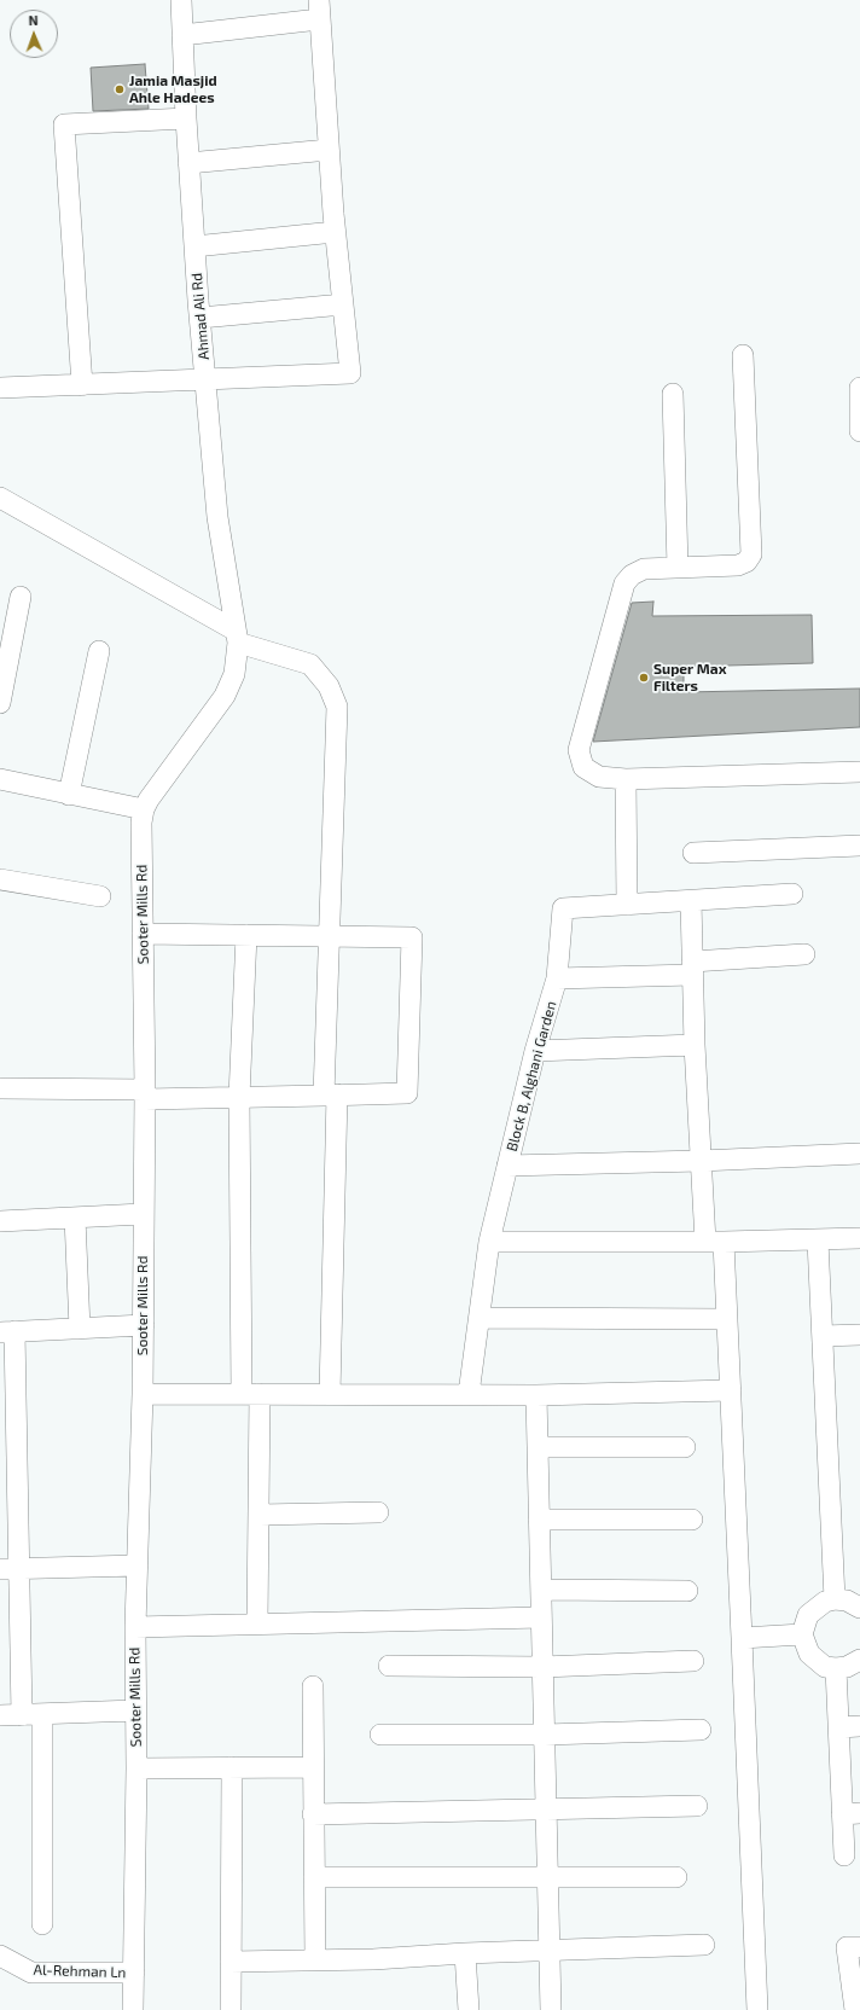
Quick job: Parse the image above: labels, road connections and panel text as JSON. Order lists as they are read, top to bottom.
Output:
{
  "streets": {
    "street": [
      "Ahmad Ali Rd",
      "Sooter Mills Rd",
      "Block B, Alghani Garden",
      "Al-Rehman Ln"
    ]
  },
  "crossings": [
    ["Ahmad Ali Rd", "Sooter Mills Rd"],
    ["Sooter Mills Rd", "Al-Rehman Ln"]
  ],
  "places": ["Jamia Masjid Ahle Hadees", "Super Max Filters"],
  "north": "top"
}
